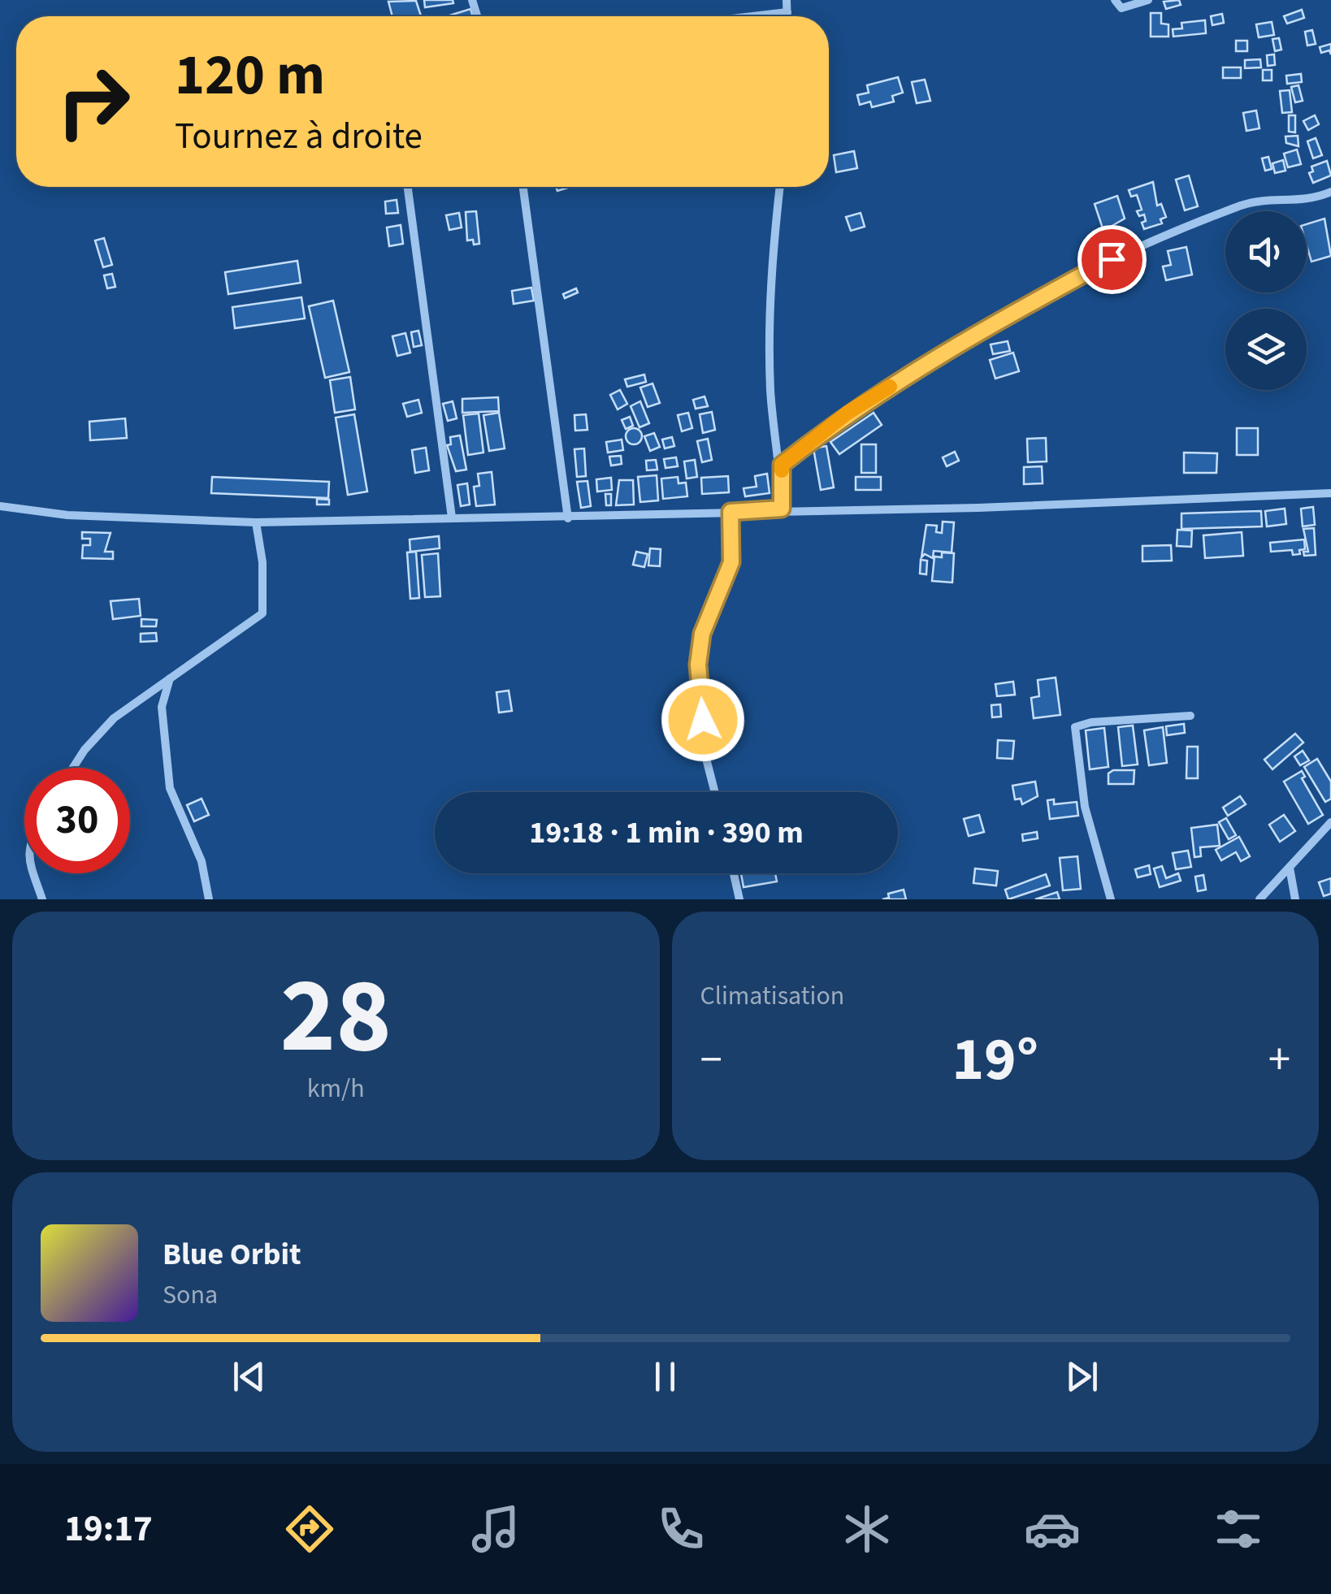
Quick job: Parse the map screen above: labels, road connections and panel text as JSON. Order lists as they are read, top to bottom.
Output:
{
  "page": {
    "turn": ["120 m", "Tournez à droite"],
    "limit": "30",
    "trip": "19:18 · 1 min · 390 m",
    "tile": [
      ["28", "km/h"],
      "Climatisation"
    ],
    "heat": ["−", "19°", "+"],
    "song": ["Blue Orbit", "Sona"],
    "tabs": "19:17"
  }
}
